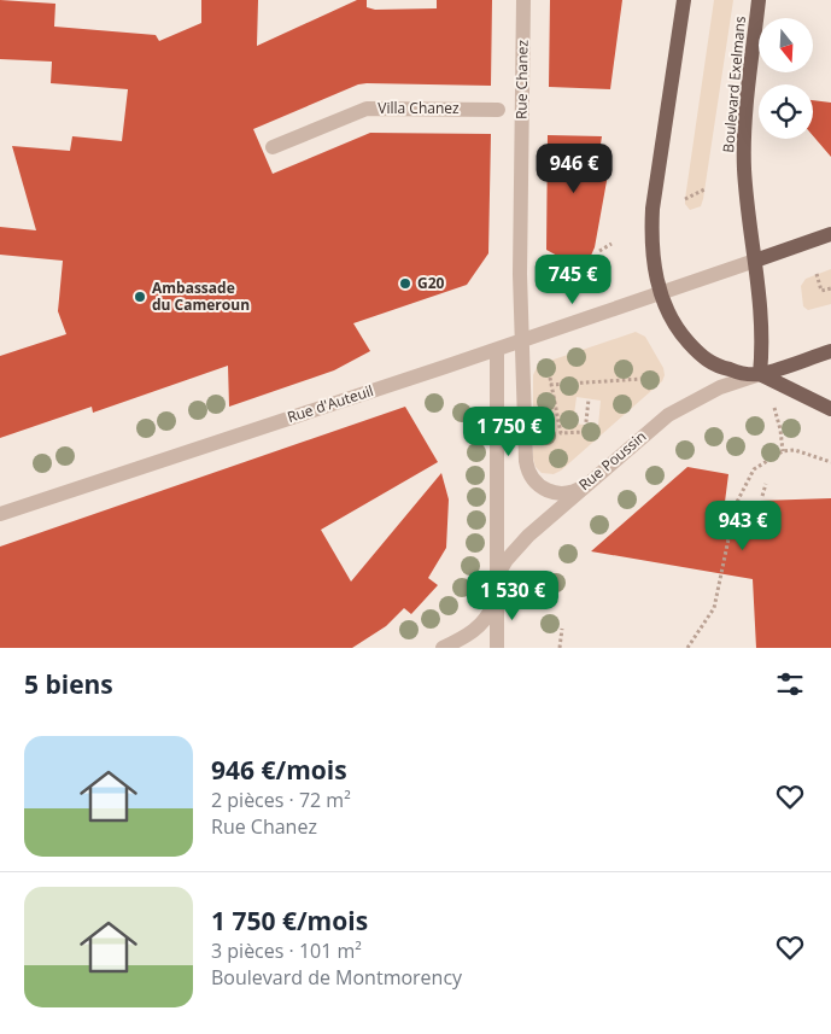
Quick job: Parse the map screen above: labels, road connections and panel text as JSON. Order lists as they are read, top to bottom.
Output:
{
  "streets": {
    "main road": ["Boulevard Exelmans"],
    "street": [
      "Rue Chanez",
      "Villa Chanez",
      "Rue d'Auteuil",
      "Rue Poussin"
    ]
  },
  "crossings": [
    ["Rue Chanez", "Rue d'Auteuil"],
    ["Rue Chanez", "Rue Poussin"],
    ["Boulevard Exelmans", "Rue d'Auteuil"],
    ["Boulevard Exelmans", "Rue Poussin"]
  ],
  "places": ["G20", "Ambassade du Cameroun"],
  "north": "bottom",
  "page": {
    "price": [
      "946 €",
      "745 €",
      "1 750 €",
      "943 €",
      "1 530 €"
    ],
    "heading": "5 biens",
    "list": [
      {
        "name": "946 €/mois",
        "note": "2 pièces · 72 m² · Rue Chanez"
      },
      {
        "name": "1 750 €/mois",
        "note": "3 pièces · 101 m² · Boulevard de Montmorency"
      }
    ]
  }
}
